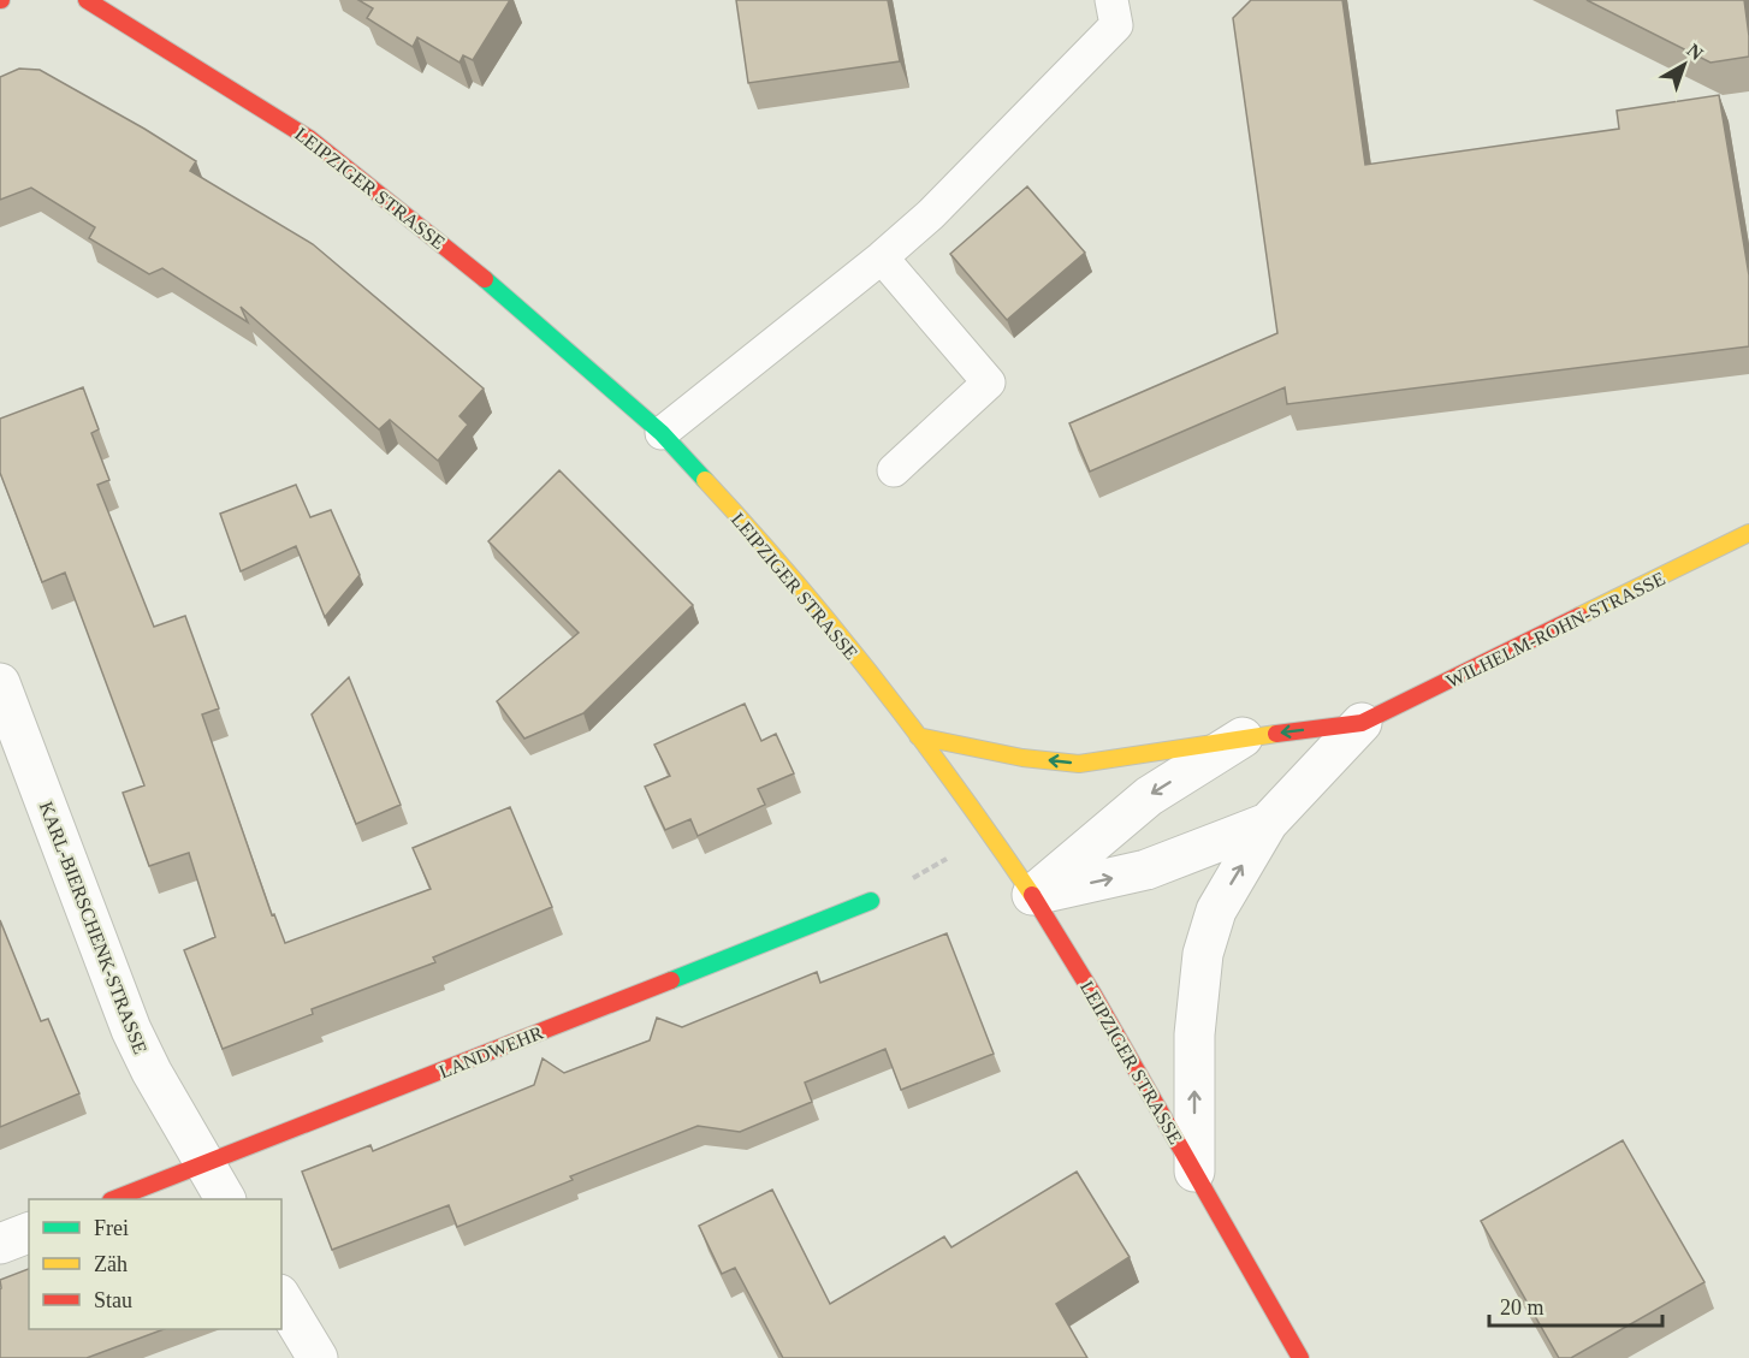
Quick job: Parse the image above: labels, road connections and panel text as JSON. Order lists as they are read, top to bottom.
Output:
{
  "streets": {
    "main road": ["LEIPZIGER STRASSE", "WILHELM-ROHN-STRASSE", "LANDWEHR"],
    "street": ["KARL-BIERSCHENK-STRASSE"]
  },
  "crossings": [
    ["LEIPZIGER STRASSE", "WILHELM-ROHN-STRASSE"],
    ["KARL-BIERSCHENK-STRASSE", "LANDWEHR"]
  ],
  "legend": ["Frei", "Zäh", "Stau"],
  "scale_bar": "20 m",
  "north": "top right"
}
